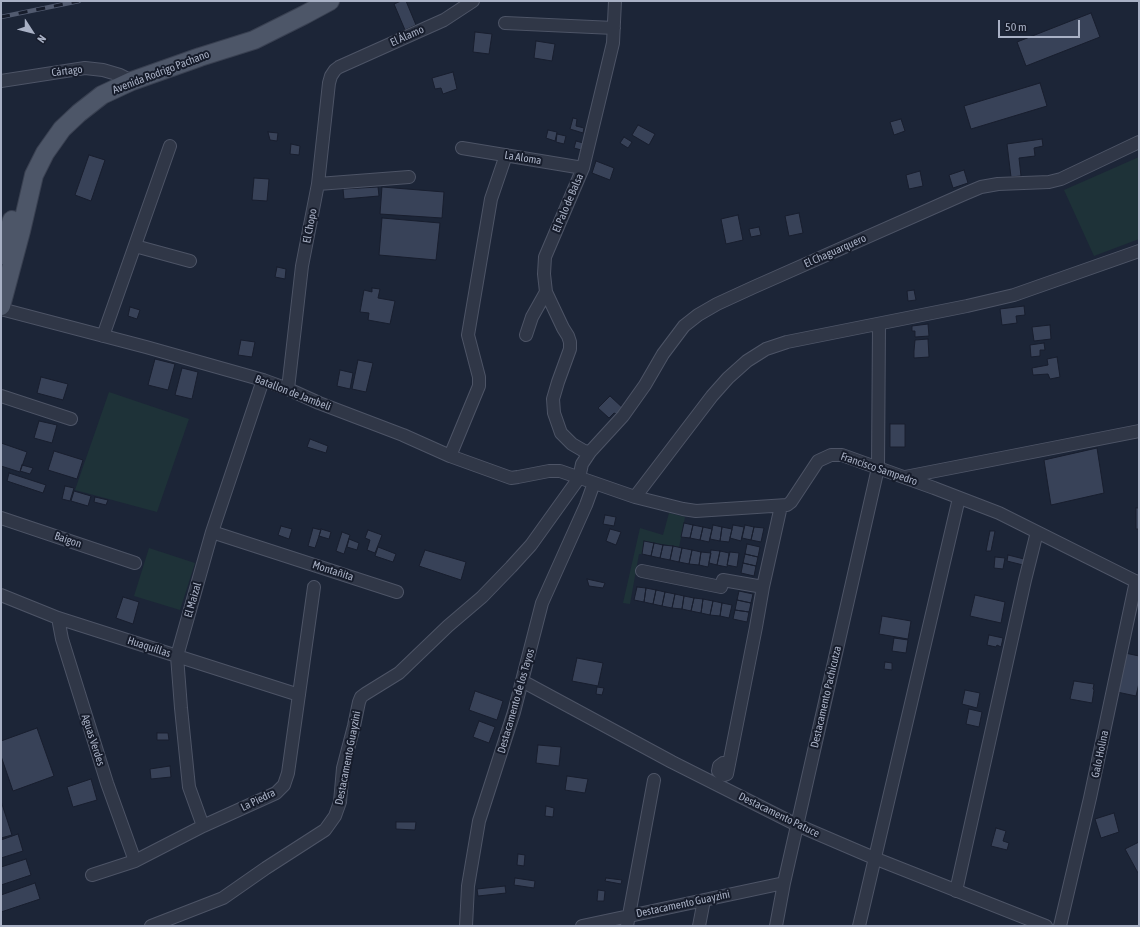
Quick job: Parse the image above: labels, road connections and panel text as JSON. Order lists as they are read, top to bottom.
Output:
{
  "streets": {
    "main road": ["Avenida Rodrigo Pachano"],
    "street": [
      "El Álamo",
      "Cártago",
      "La Aloma",
      "El Palo de Balsa",
      "El Chopo",
      "El Chaguarquero",
      "Batallon de Jambeli",
      "Francisco Sampedro",
      "Baigon",
      "Montañita",
      "El Maizal",
      "Huaquillas",
      "Destacamento Pachicutza",
      "Destacamento de los Tayos",
      "Aguas Verdes",
      "Galo Holina",
      "Destacamento Guayzini",
      "La Piedra",
      "Destacamento Patuce"
    ]
  },
  "crossings": [
    ["El Álamo", "El Chopo"],
    ["Cártago", "Avenida Rodrigo Pachano"],
    ["La Aloma", "El Palo de Balsa"],
    ["El Palo de Balsa", "El Chaguarquero"],
    ["El Chopo", "Batallon de Jambeli"],
    ["El Chaguarquero", "Batallon de Jambeli"],
    ["El Chaguarquero", "Destacamento Guayzini"],
    ["Batallon de Jambeli", "El Maizal"],
    ["Batallon de Jambeli", "Destacamento Guayzini"],
    ["Francisco Sampedro", "Destacamento Pachicutza"],
    ["Francisco Sampedro", "Galo Holina"],
    ["Montañita", "El Maizal"],
    ["El Maizal", "Huaquillas"],
    ["El Maizal", "La Piedra"],
    ["Huaquillas", "Aguas Verdes"],
    ["Huaquillas", "La Piedra"],
    ["Destacamento Pachicutza", "Destacamento Guayzini"],
    ["Destacamento Pachicutza", "Destacamento Patuce"],
    ["Destacamento de los Tayos", "Destacamento Patuce"],
    ["Aguas Verdes", "La Piedra"]
  ],
  "scale_bar": "50 m",
  "north": "bottom right"
}
